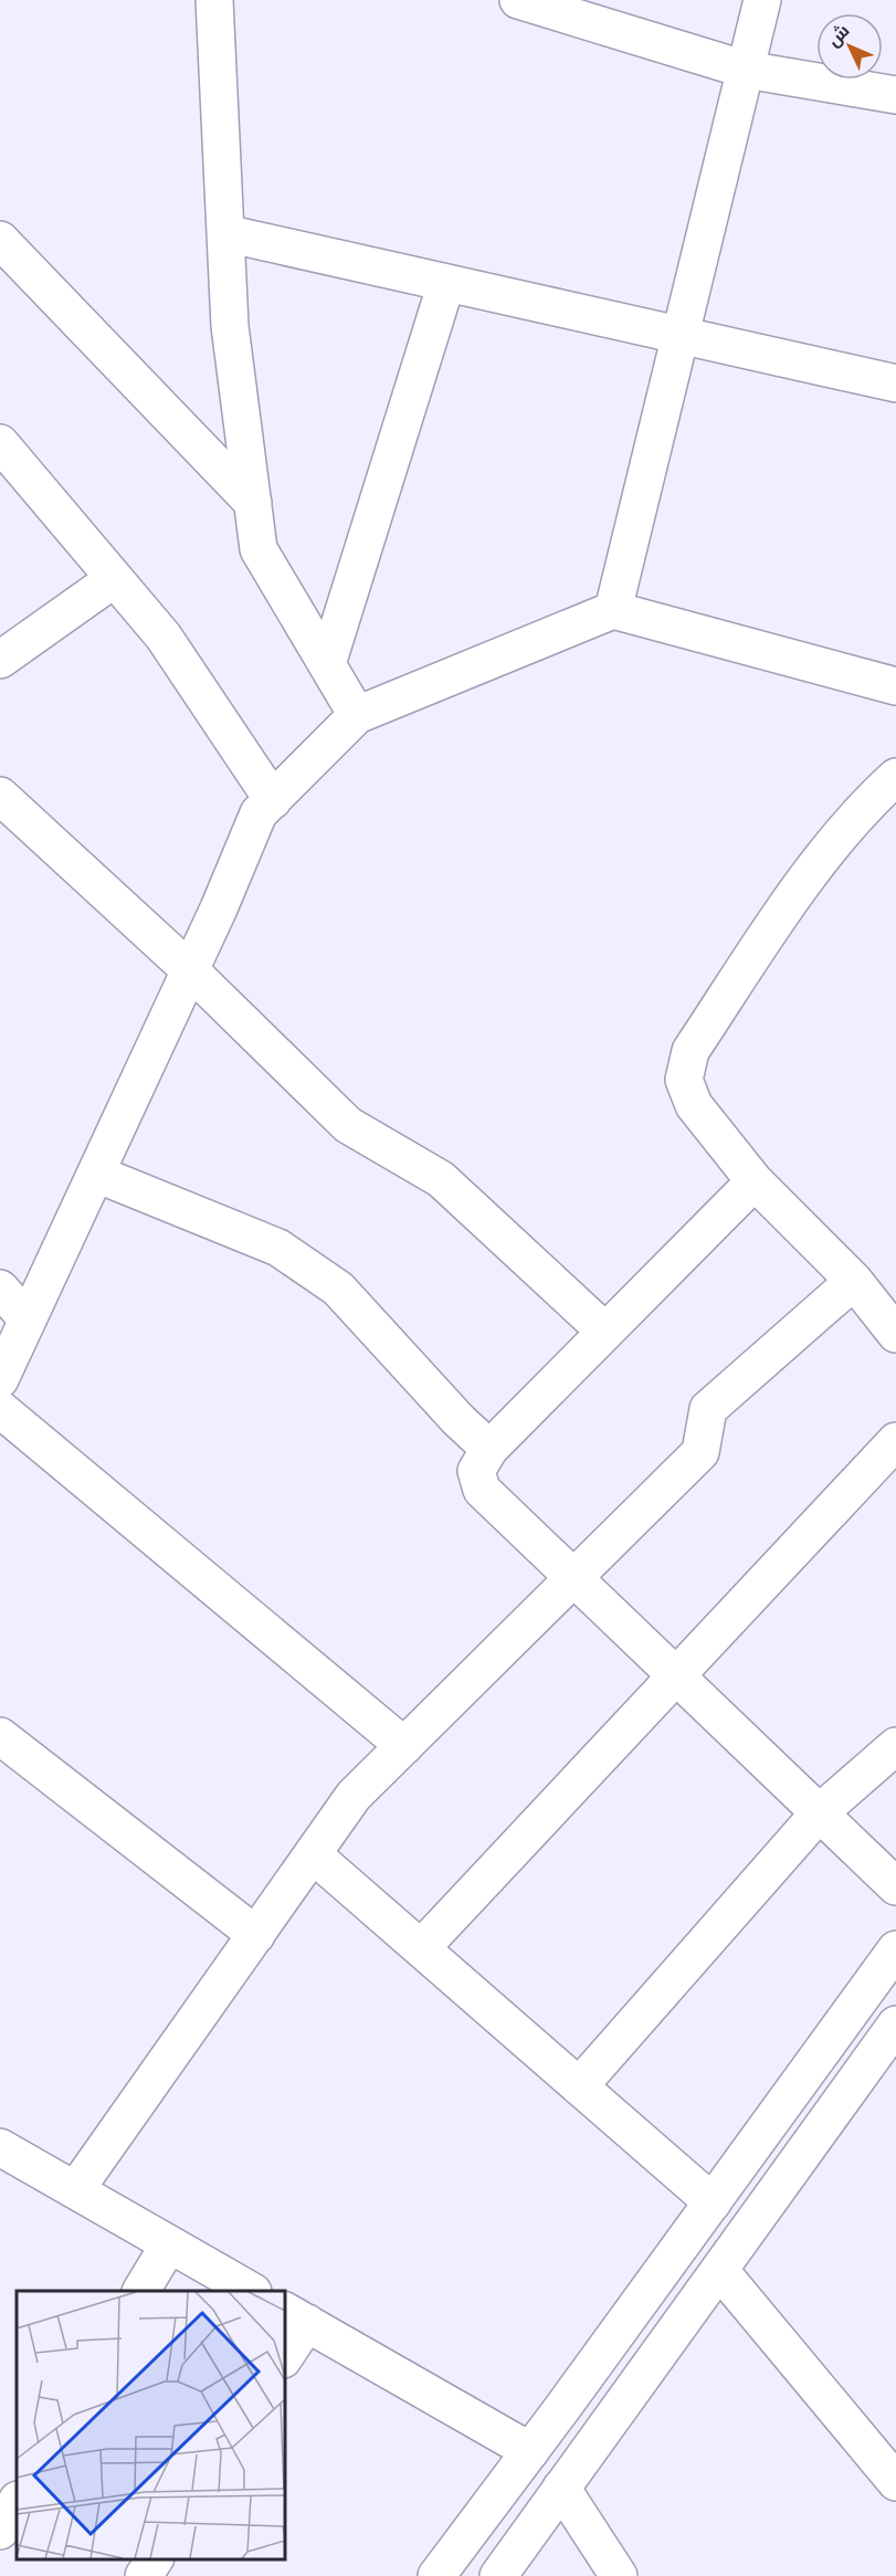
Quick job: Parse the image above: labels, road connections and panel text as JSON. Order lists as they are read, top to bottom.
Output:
{
  "north": "top left"
}
